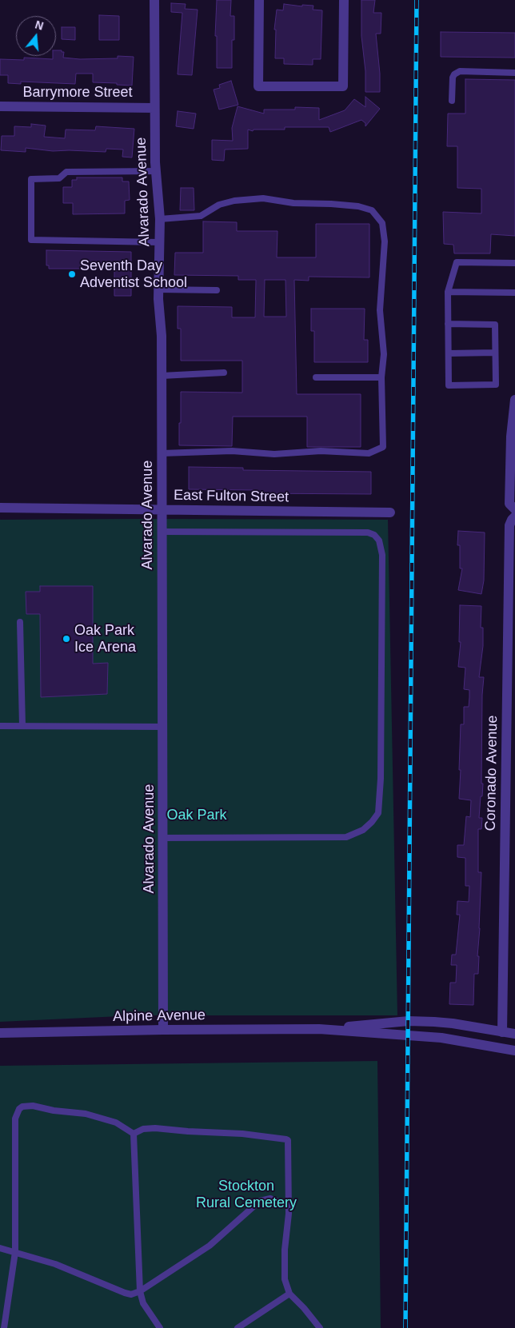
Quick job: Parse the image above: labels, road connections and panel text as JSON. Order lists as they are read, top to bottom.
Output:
{
  "streets": {
    "street": [
      "Barrymore Street",
      "Alvarado Avenue",
      "East Fulton Street",
      "Coronado Avenue",
      "Alpine Avenue"
    ]
  },
  "crossings": [
    ["Barrymore Street", "Alvarado Avenue"],
    ["Alvarado Avenue", "East Fulton Street"],
    ["Alvarado Avenue", "Alpine Avenue"],
    ["Coronado Avenue", "Alpine Avenue"]
  ],
  "parks": ["Oak Park", "Stockton Rural Cemetery"],
  "places": ["Seventh Day Adventist School", "Oak Park Ice Arena"],
  "north": "top"
}
